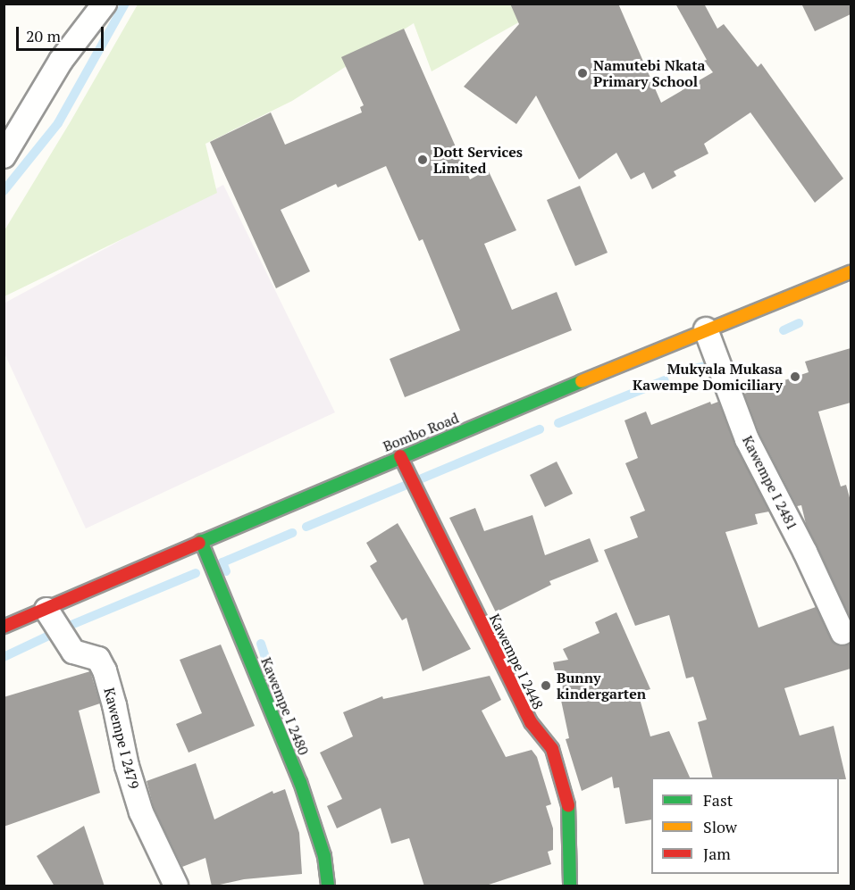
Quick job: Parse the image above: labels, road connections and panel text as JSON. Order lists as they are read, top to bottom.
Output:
{
  "streets": {
    "main road": ["Bombo Road", "Kawempe I 2448", "Kawempe I 2480"],
    "street": ["Kawempe I 2481", "Kawempe I 2479"]
  },
  "crossings": [
    ["Bombo Road", "Kawempe I 2481"],
    ["Bombo Road", "Kawempe I 2448"],
    ["Bombo Road", "Kawempe I 2480"],
    ["Bombo Road", "Kawempe I 2479"]
  ],
  "places": [
    "Namutebi Nkata Primary School",
    "Dott Services Limited",
    "Mukyala Mukasa Kawempe Domiciliary",
    "Bunny kindergarten"
  ],
  "legend": ["Fast", "Slow", "Jam"],
  "scale_bar": "20 m"
}
